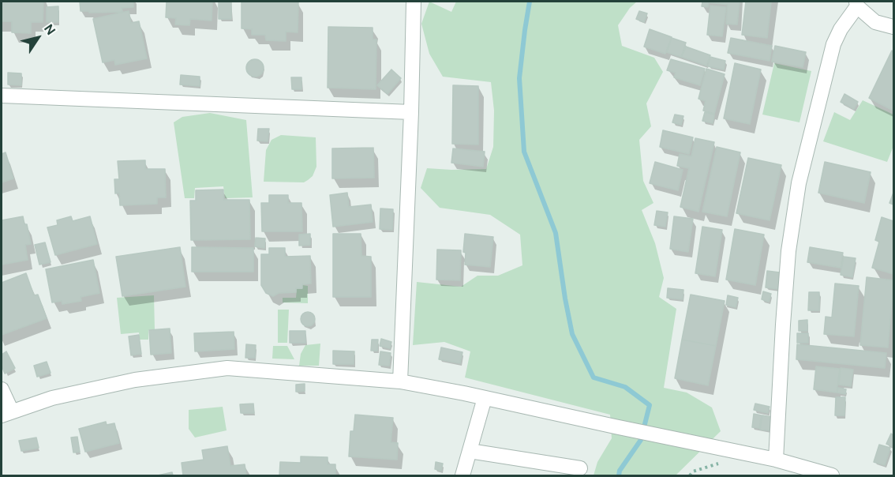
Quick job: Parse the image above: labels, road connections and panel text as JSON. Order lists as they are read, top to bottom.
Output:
{
  "north": "top right"
}
